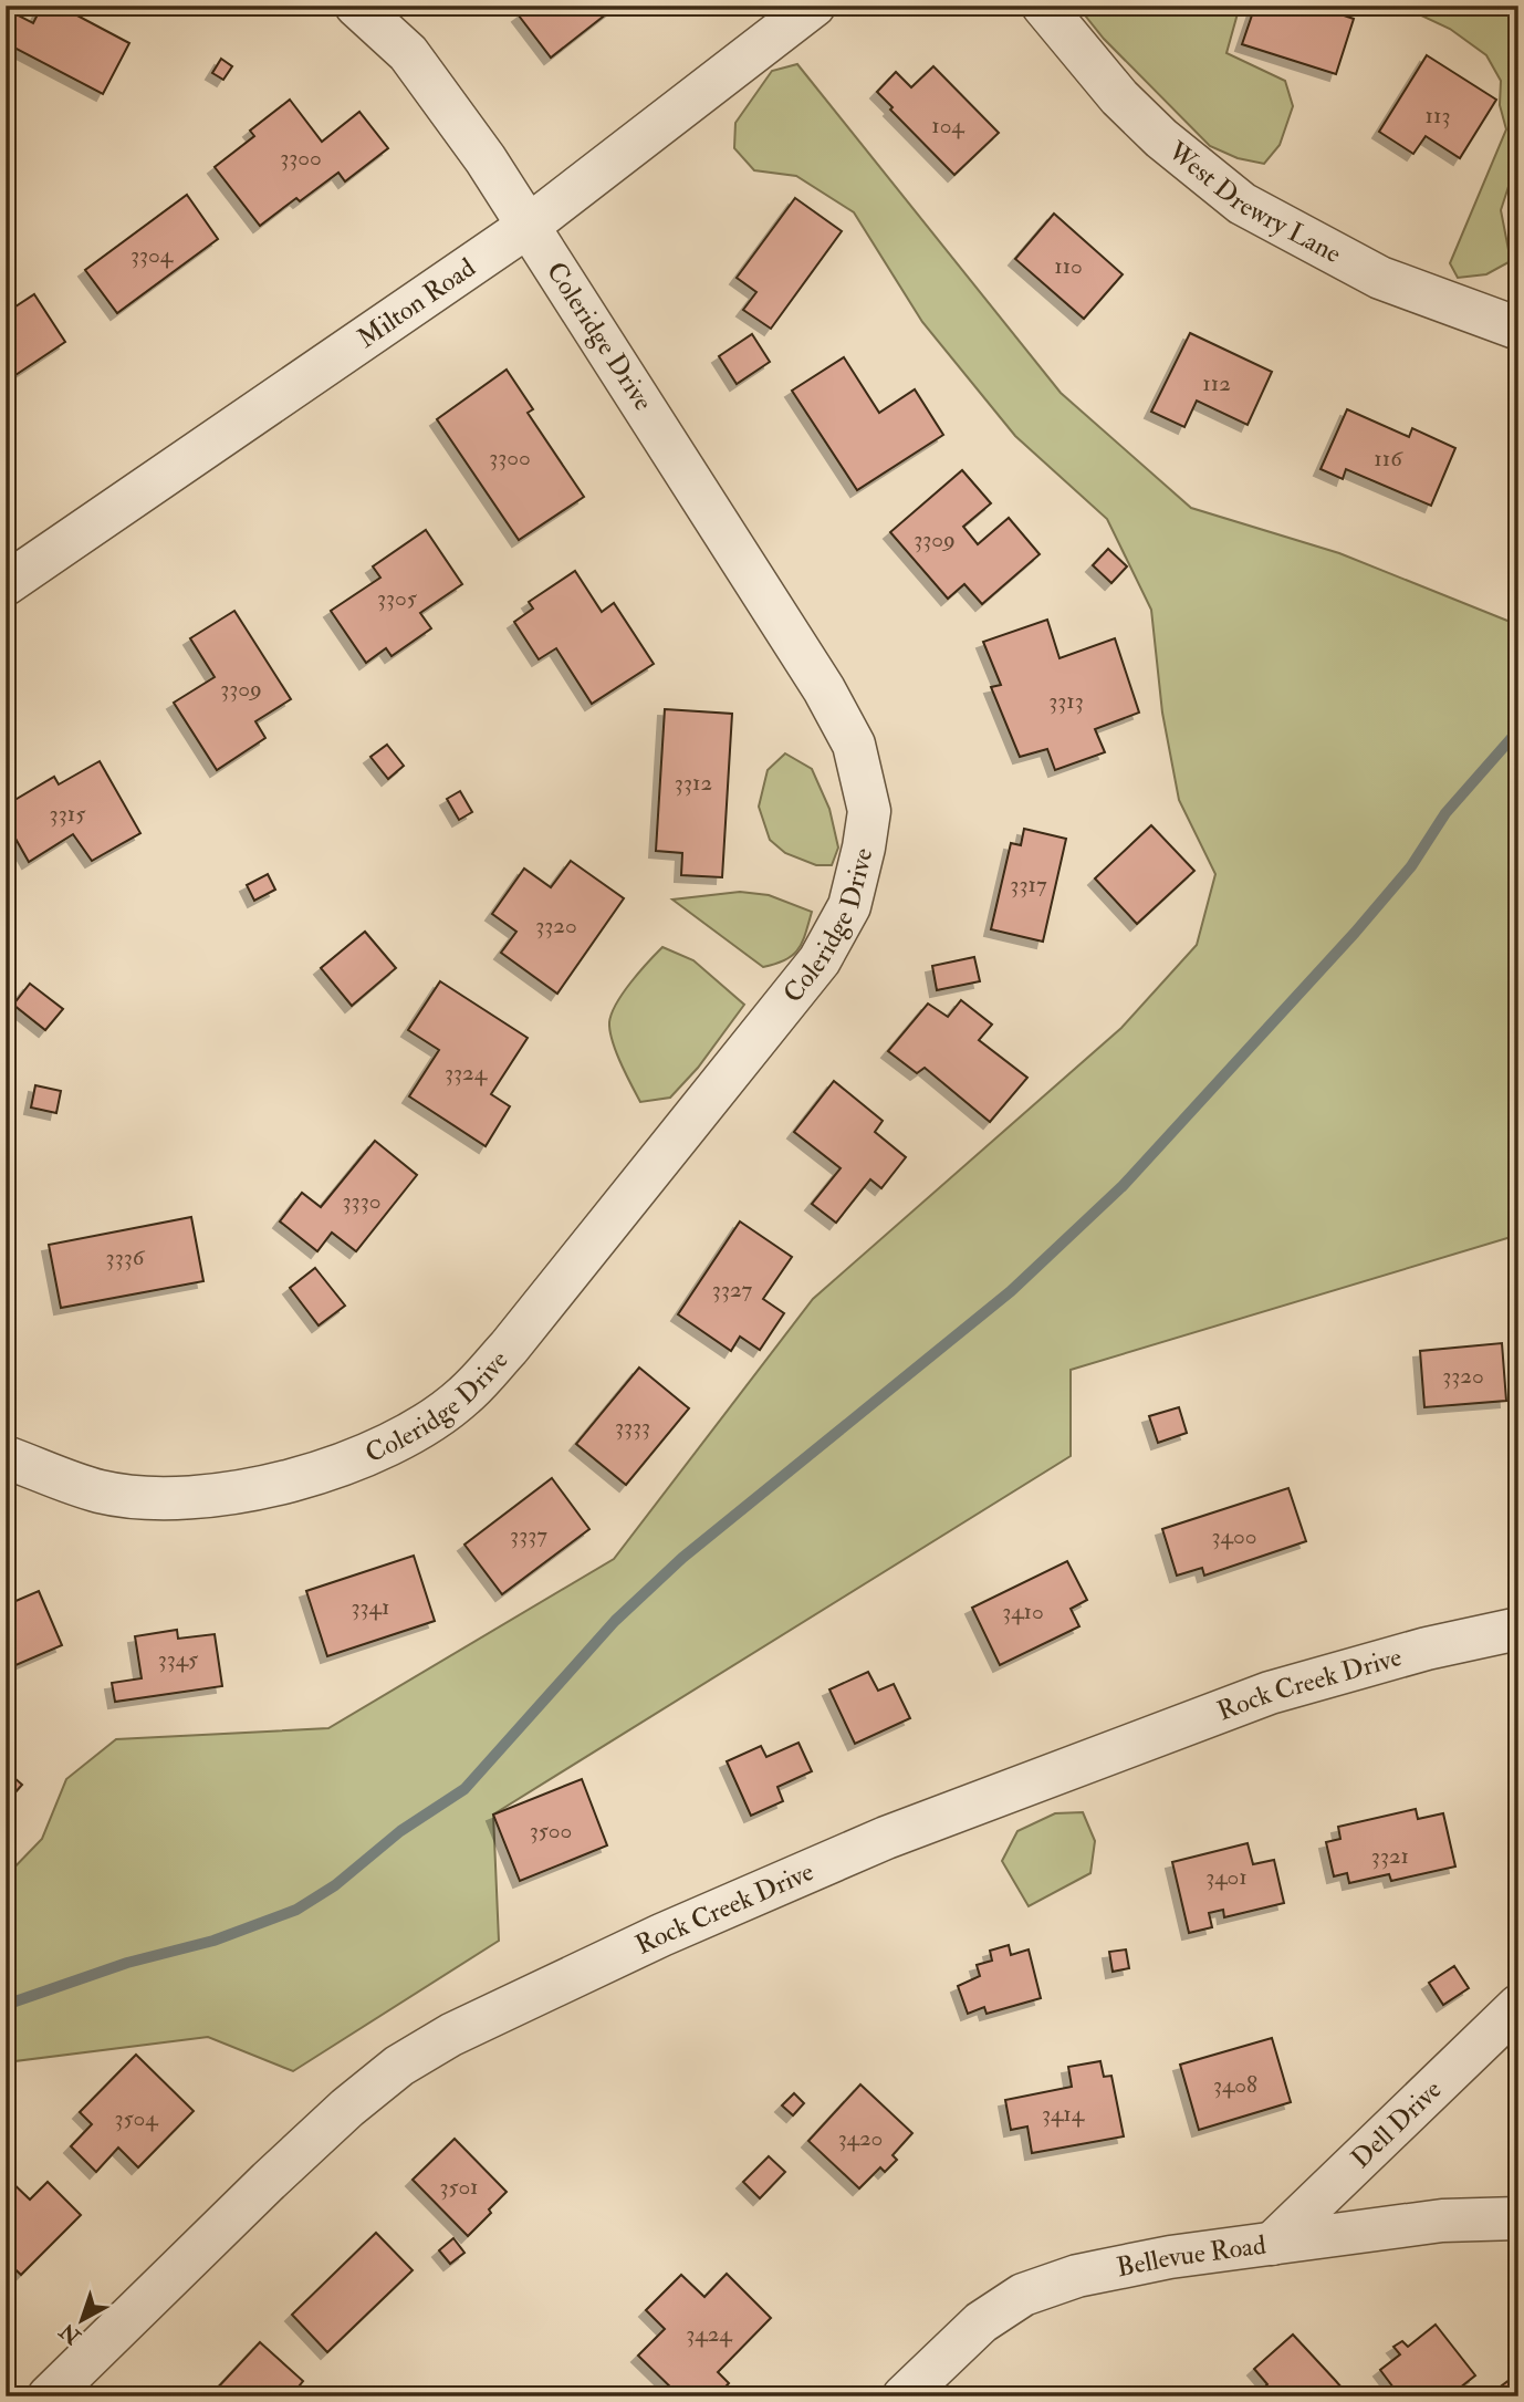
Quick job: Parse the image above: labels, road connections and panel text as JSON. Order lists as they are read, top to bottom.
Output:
{
  "streets": {
    "street": [
      "West Drewry Lane",
      "Milton Road",
      "Coleridge Drive",
      "Rock Creek Drive",
      "Dell Drive",
      "Bellevue Road"
    ]
  },
  "crossings": [
    ["Milton Road", "Coleridge Drive"],
    ["Dell Drive", "Bellevue Road"]
  ],
  "house_numbers": [
    "113",
    "104",
    "3300",
    "3304",
    "110",
    "112",
    "3300",
    "116",
    "3309",
    "3305",
    "3309",
    "3313",
    "3312",
    "3315",
    "3317",
    "3320",
    "3324",
    "3330",
    "3336",
    "3327",
    "3320",
    "3333",
    "3337",
    "3400",
    "3341",
    "3410",
    "3345",
    "3500",
    "3321",
    "3401",
    "3408",
    "3414",
    "3504",
    "3420",
    "3501",
    "3424"
  ],
  "north": "bottom left"
}
